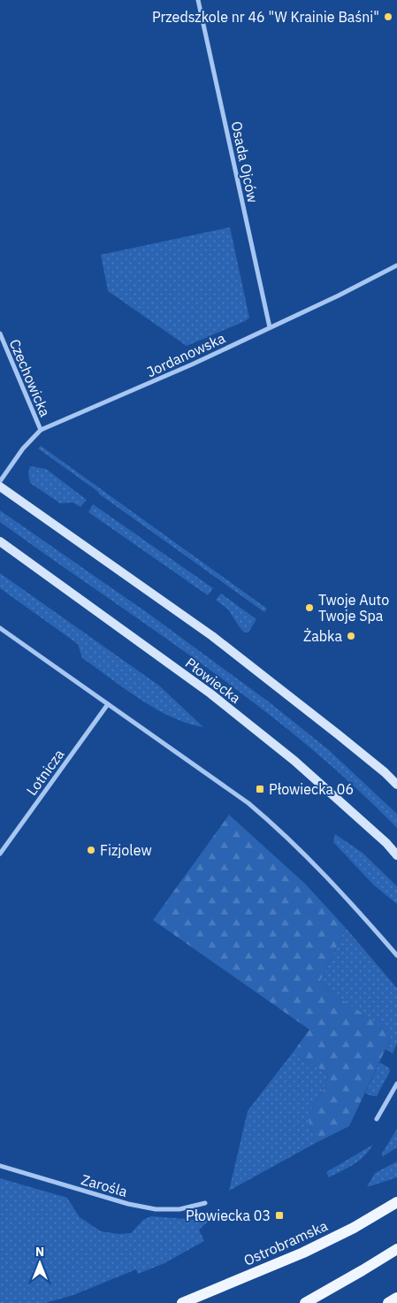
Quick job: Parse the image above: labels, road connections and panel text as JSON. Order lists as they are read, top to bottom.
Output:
{
  "streets": {
    "main road": ["Płowiecka", "Ostrobramska"],
    "street": [
      "Osada Ojców",
      "Jordanowska",
      "Czechowicka",
      "Lotnicza",
      "Zarośla"
    ]
  },
  "crossings": [
    ["Osada Ojców", "Jordanowska"],
    ["Jordanowska", "Czechowicka"]
  ],
  "places": {
    "other": [
      "Przedszkole nr 46 \"W Krainie Baśni\"",
      "Twoje Auto Twoje Spa",
      "Żabka",
      "Fizjolew"
    ],
    "transit": ["Płowiecka 06", "Płowiecka 03"]
  },
  "north": "top"
}
